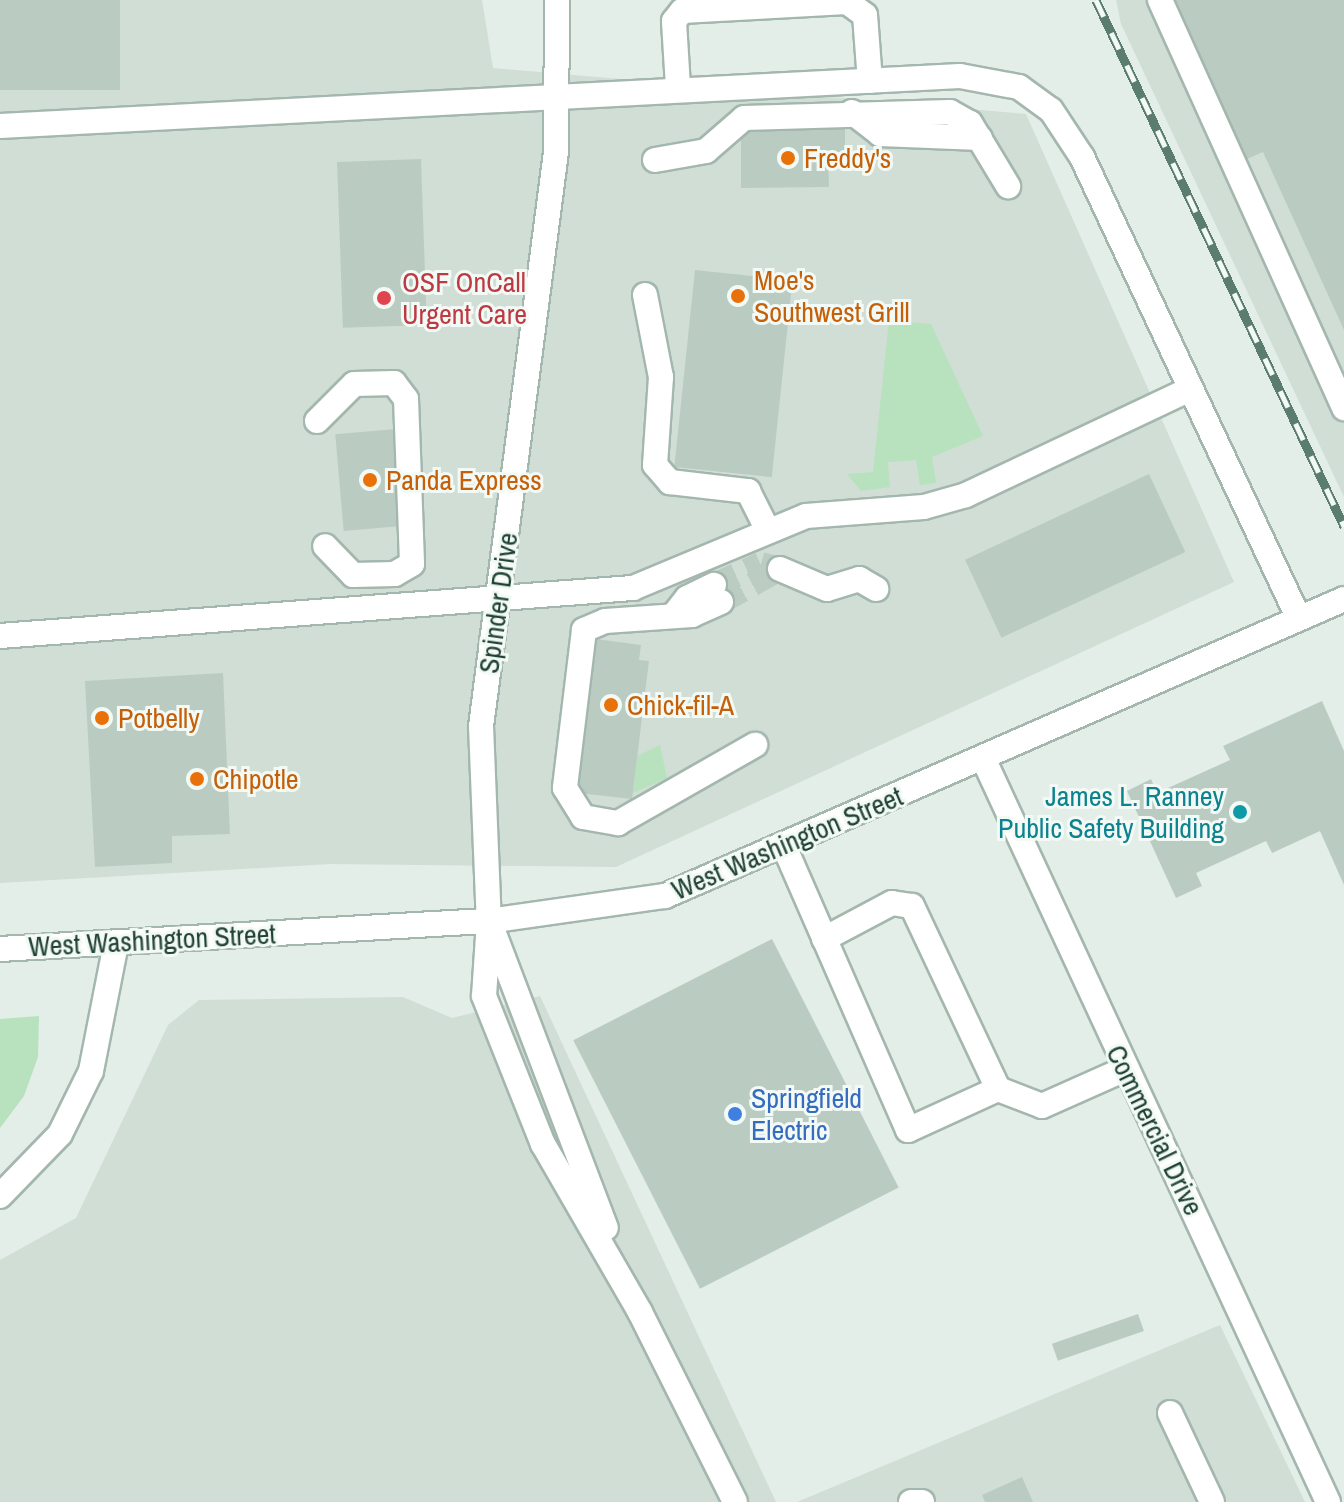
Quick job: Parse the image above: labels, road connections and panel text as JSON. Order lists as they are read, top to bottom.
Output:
{
  "streets": {
    "street": ["Spinder Drive", "West Washington Street", "Commercial Drive"]
  },
  "crossings": [
    ["Spinder Drive", "West Washington Street"],
    ["West Washington Street", "Commercial Drive"]
  ],
  "places": [
    "Freddy's",
    "Moe's Southwest Grill",
    "OSF OnCall Urgent Care",
    "Panda Express",
    "Chick-fil-A",
    "Potbelly",
    "Chipotle",
    "James L. Ranney Public Safety Building",
    "Springfield Electric"
  ]
}
